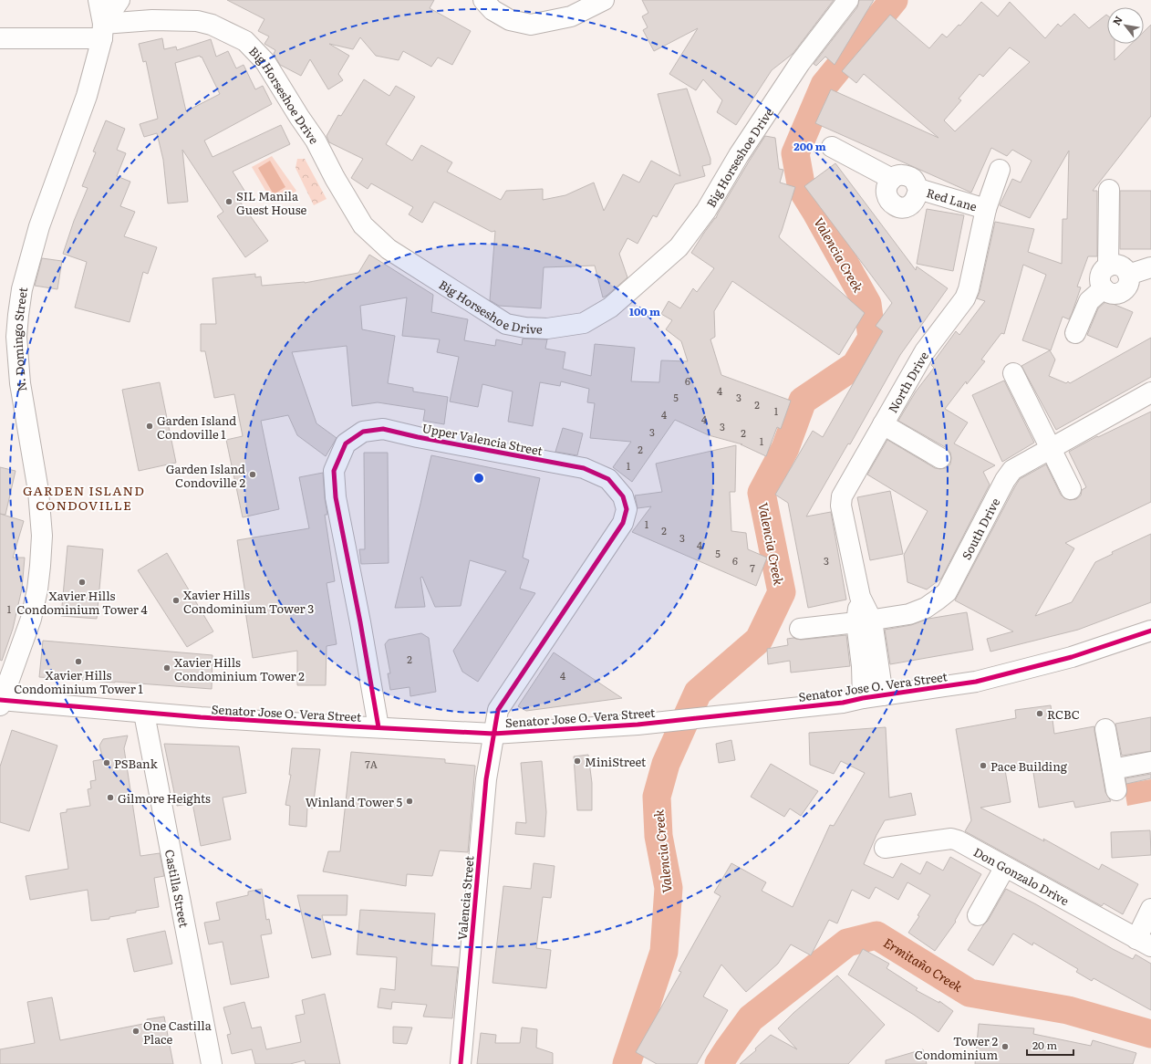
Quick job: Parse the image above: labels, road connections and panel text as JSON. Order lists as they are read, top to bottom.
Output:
{
  "streets": {
    "street": [
      "Big Horseshoe Drive",
      "Red Lane",
      "N. Domingo Street",
      "North Drive",
      "Upper Valencia Street",
      "South Drive",
      "Senator Jose O. Vera Street",
      "Don Gonzalo Drive",
      "Castilla Street",
      "Valencia Street"
    ]
  },
  "crossings": [
    ["Big Horseshoe Drive", "N. Domingo Street"],
    ["Red Lane", "North Drive"],
    ["N. Domingo Street", "Senator Jose O. Vera Street"],
    ["North Drive", "South Drive"],
    ["North Drive", "Senator Jose O. Vera Street"],
    ["Upper Valencia Street", "Senator Jose O. Vera Street"],
    ["Upper Valencia Street", "Valencia Street"],
    ["Senator Jose O. Vera Street", "Castilla Street"],
    ["Senator Jose O. Vera Street", "Valencia Street"]
  ],
  "districts": ["GARDEN ISLAND CONDOVILLE"],
  "water": ["Valencia Creek", "Ermitaño Creek"],
  "places": [
    "SIL Manila Guest House",
    "Garden Island Condoville 1",
    "Garden Island Condoville 2",
    "Xavier Hills Condominium Tower 4",
    "Xavier Hills Condominium Tower 3",
    "Xavier Hills Condominium Tower 1",
    "Xavier Hills Condominium Tower 2",
    "RCBC",
    "MiniStreet",
    "PSBank",
    "Pace Building",
    "Gilmore Heights",
    "Winland Tower 5",
    "One Castilla Place",
    "Tower 2 Condominium"
  ],
  "house_numbers": [
    "6",
    "4",
    "5",
    "3",
    "2",
    "1",
    "4",
    "4",
    "3",
    "3",
    "2",
    "1",
    "2",
    "1",
    "1",
    "2",
    "3",
    "4",
    "5",
    "6",
    "3",
    "7",
    "1",
    "2",
    "4",
    "7A"
  ],
  "scale_bar": "20 m",
  "north": "top left",
  "rings": ["200 m", "100 m"]
}
